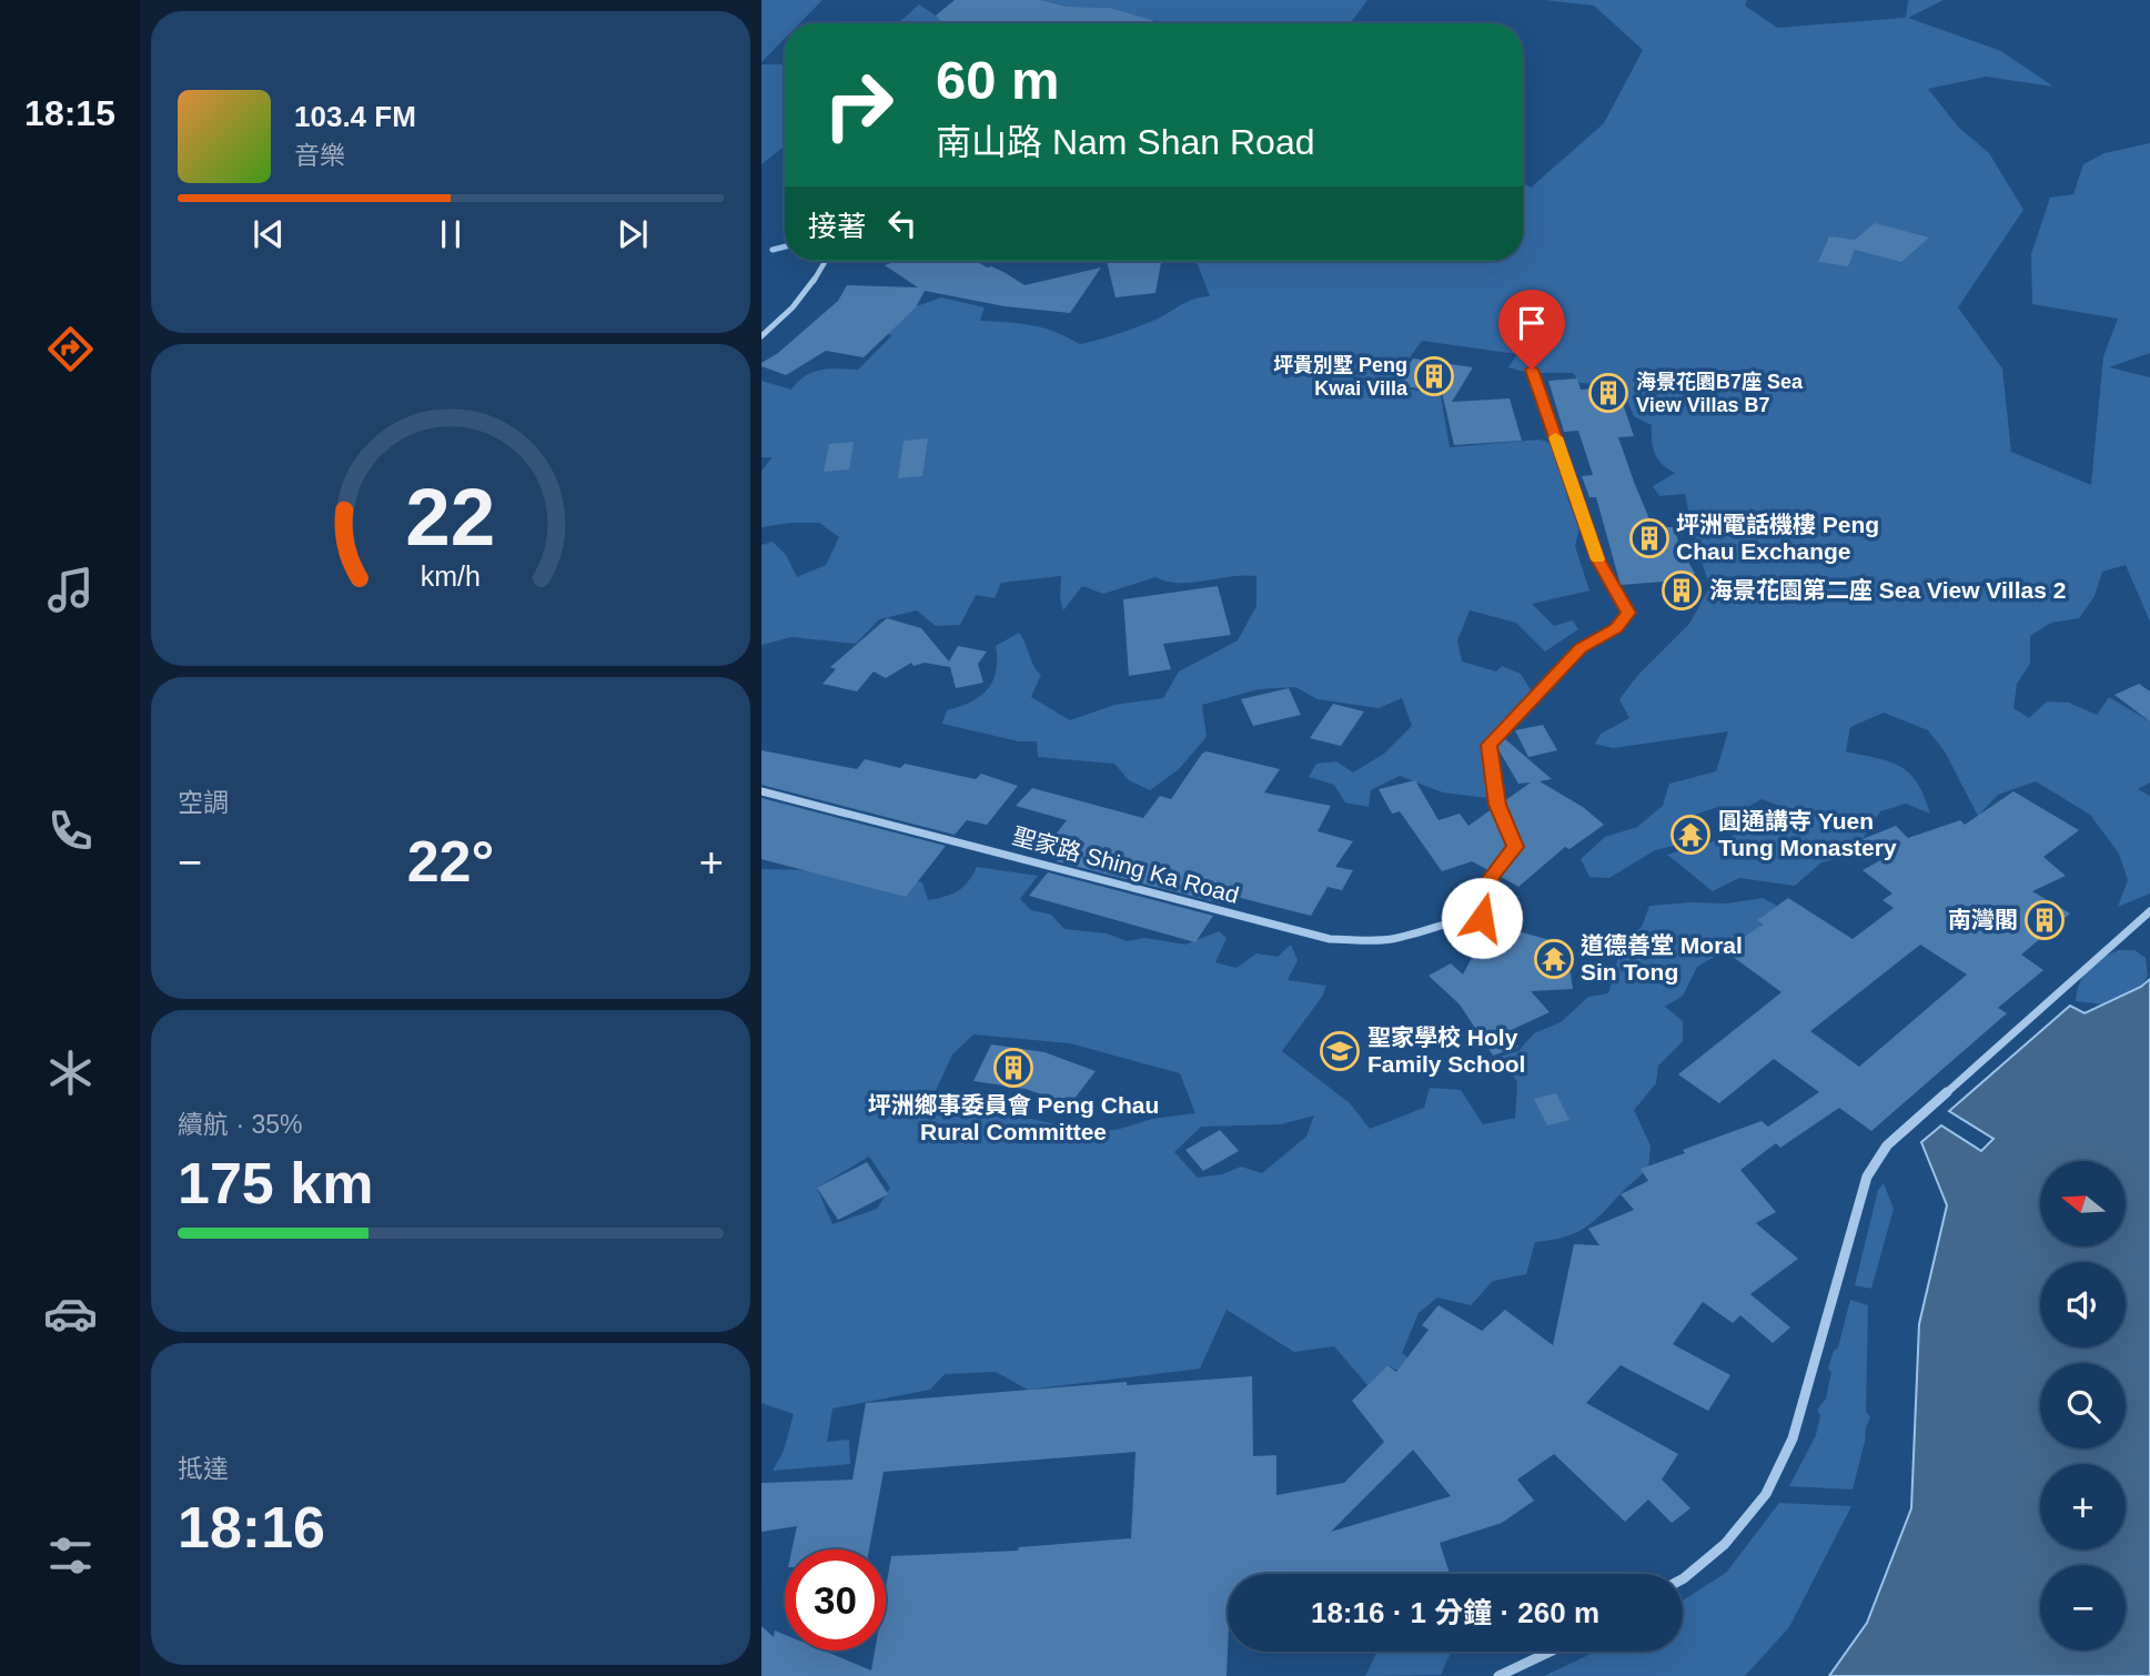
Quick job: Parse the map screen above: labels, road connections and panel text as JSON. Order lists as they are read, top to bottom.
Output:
{
  "streets": {
    "street": ["聖家路 Shing Ka Road"]
  },
  "places": {
    "building": [
      "坪貴別墅 Peng Kwai Villa",
      "海景花園B7座 Sea View Villas B7",
      "坪洲電話機樓 Peng Chau Exchange",
      "海景花園第二座 Sea View Villas 2",
      "南灣閣",
      "坪洲鄉事委員會 Peng Chau Rural Committee"
    ],
    "temple": ["圓通講寺 Yuen Tung Monastery", "道德善堂 Moral Sin Tong"],
    "school or university": ["聖家學校 Holy Family School"]
  },
  "north": "left",
  "page": {
    "tabs": "18:15",
    "turn": ["60 m", "南山路 Nam Shan Road"],
    "song": ["103.4 FM", "音樂"],
    "then": "接著",
    "tile": [
      "空調",
      ["續航 · 35%", "175 km"],
      ["抵達", "18:16"]
    ],
    "heat": ["−", "22°", "+"],
    "map_buttons": ["+", "−"],
    "limit": "30",
    "trip": "18:16 · 1 分鐘 · 260 m",
    "gauge": ["22", "km/h"]
  }
}
